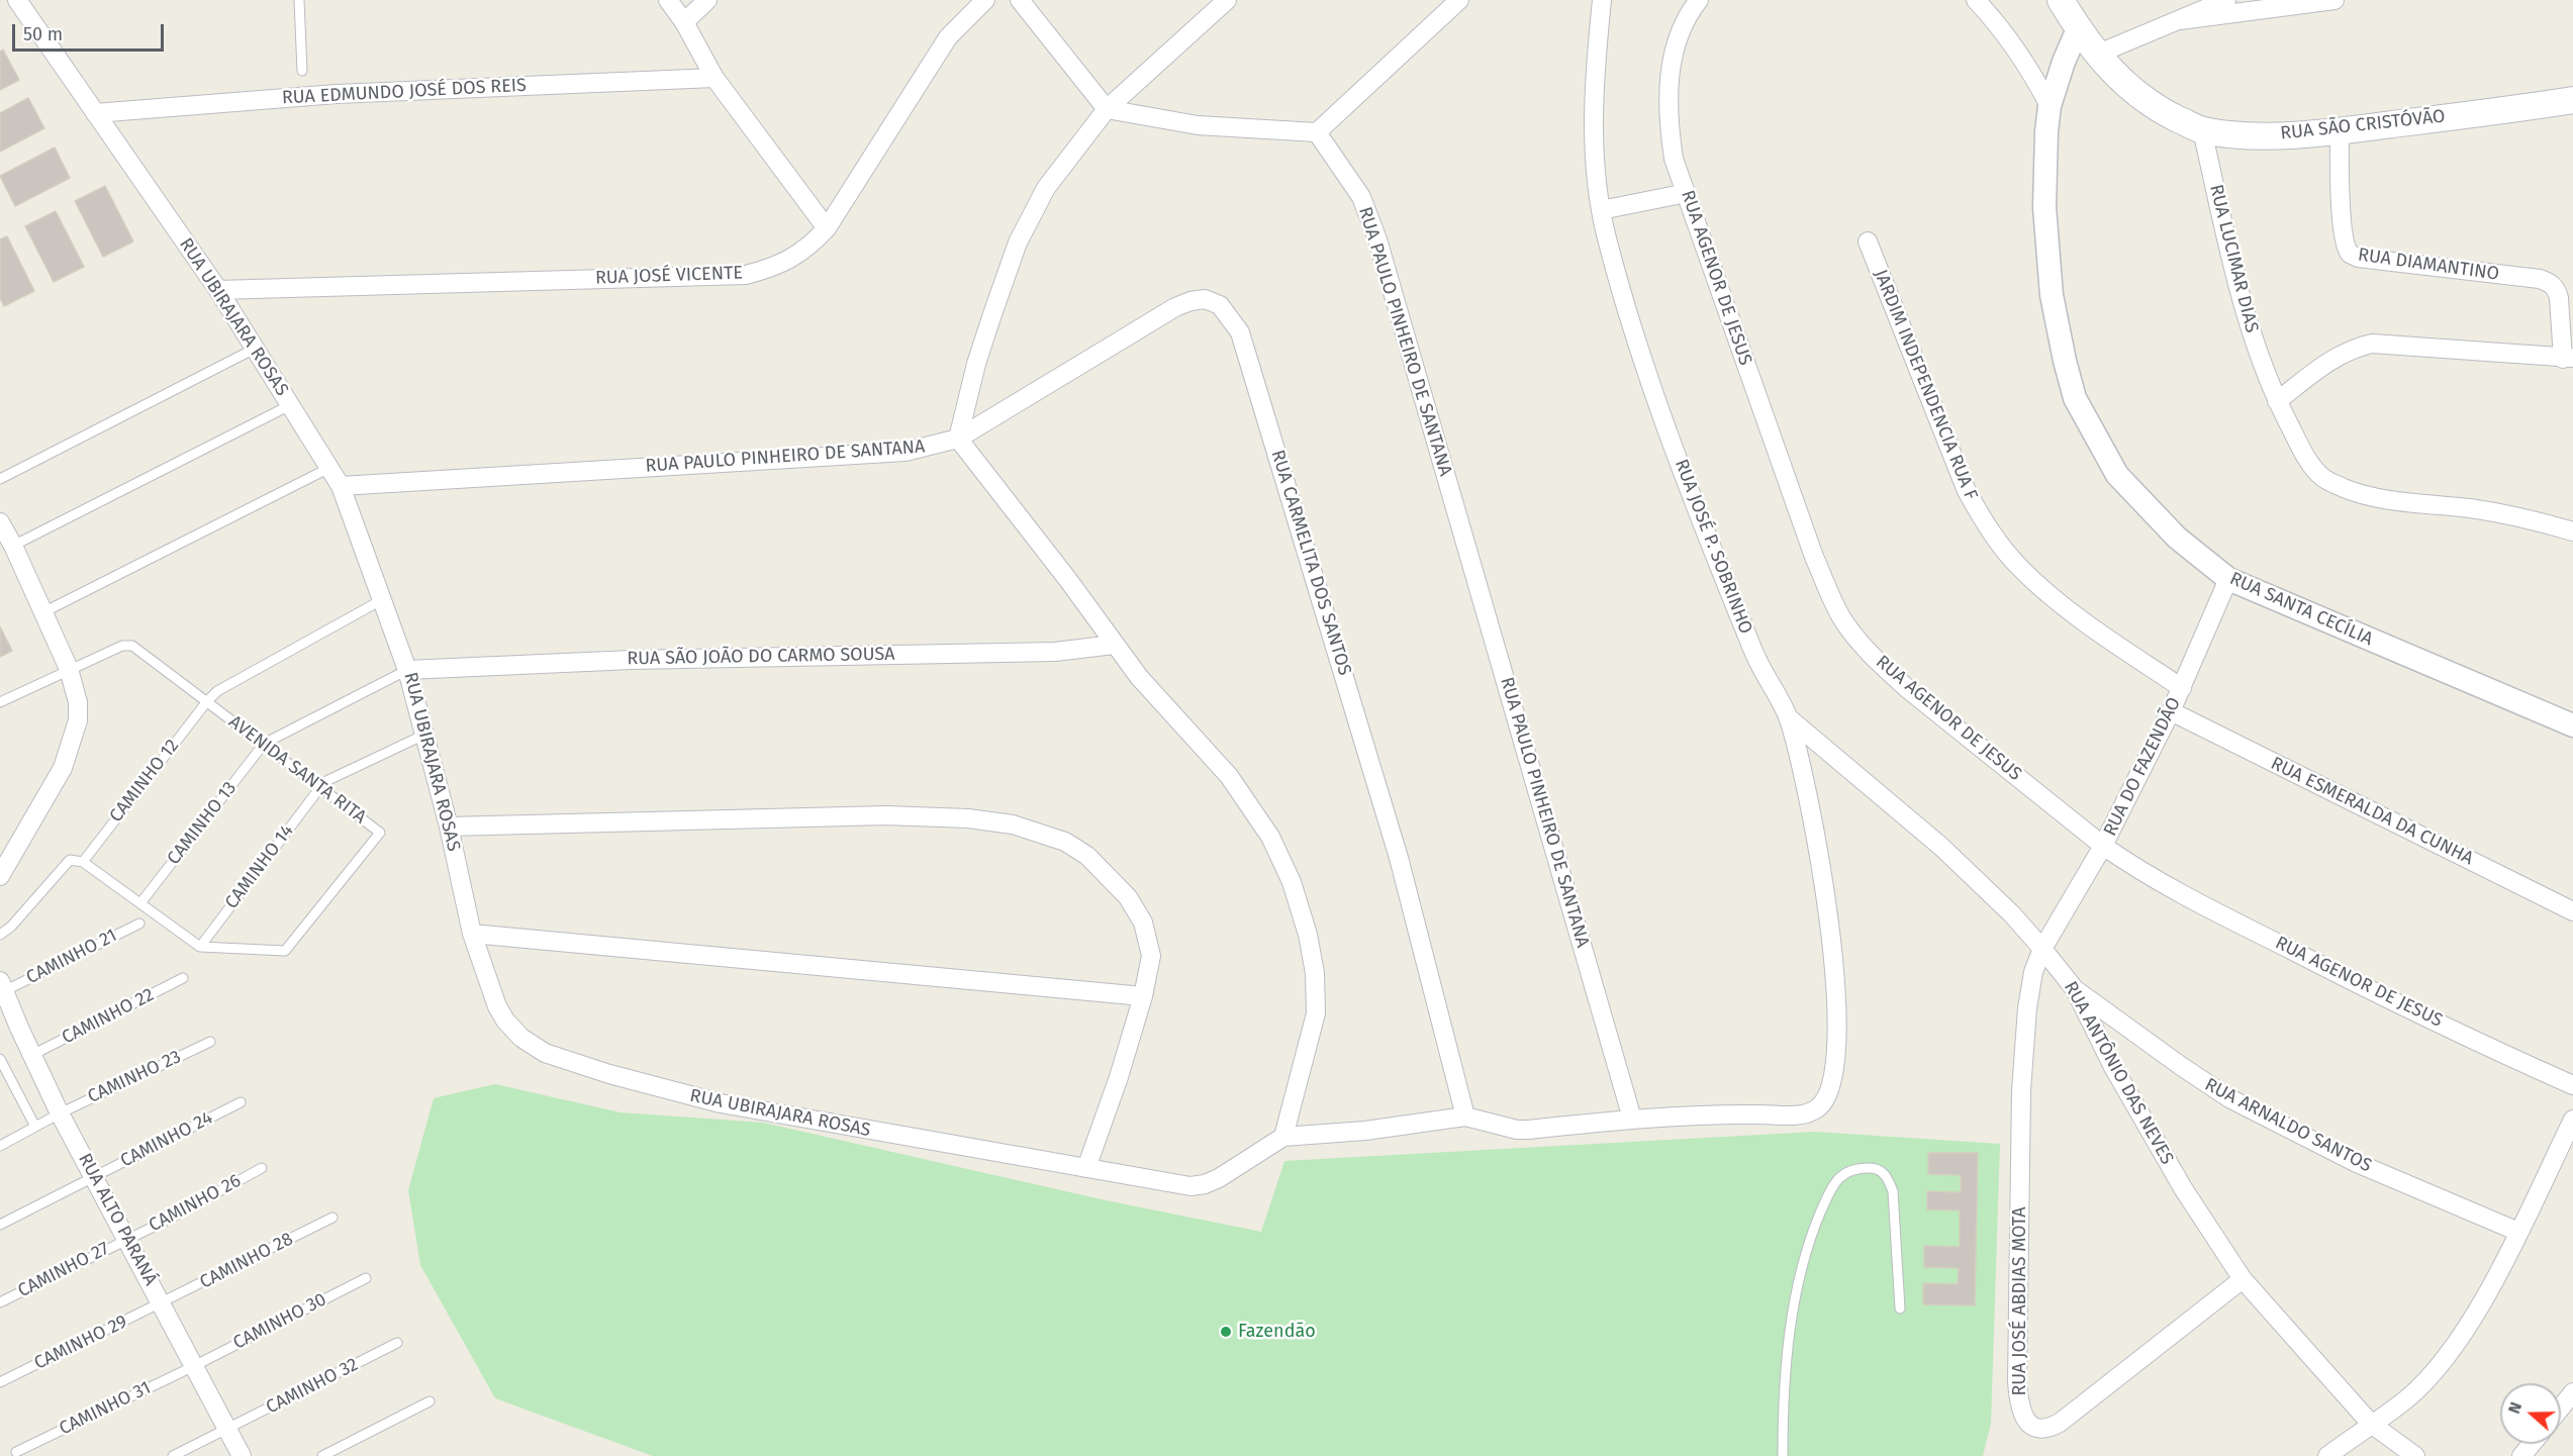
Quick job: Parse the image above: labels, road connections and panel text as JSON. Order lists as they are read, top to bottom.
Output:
{
  "streets": {
    "main road": ["RUA SÃO CRISTÓVÃO"],
    "street": [
      "RUA EDMUNDO JOSÉ DOS REIS",
      "RUA LUCIMAR DIAS",
      "RUA DIAMANTINO",
      "RUA JOSÉ VICENTE",
      "RUA AGENOR DE JESUS",
      "RUA UBIRAJARA ROSAS",
      "RUA PAULO PINHEIRO DE SANTANA",
      "JARDIM INDEPENDENCIA RUA F",
      "RUA JOSÉ P. SOBRINHO",
      "RUA CARMELITA DOS SANTOS",
      "RUA SANTA CECÍLIA",
      "RUA SÃO JOÃO DO CARMO SOUSA",
      "RUA DO FAZENDÃO",
      "RUA ESMERALDA DA CUNHA",
      "RUA ANTÔNIO DAS NEVES",
      "RUA ARNALDO SANTOS",
      "RUA ALTO PARANÁ",
      "RUA JOSÉ ABDIAS MOTA"
    ],
    "lane": [
      "AVENIDA SANTA RITA",
      "CAMINHO 12",
      "CAMINHO 13",
      "CAMINHO 14",
      "CAMINHO 21",
      "CAMINHO 22",
      "CAMINHO 23",
      "CAMINHO 24",
      "CAMINHO 26",
      "CAMINHO 28",
      "CAMINHO 27",
      "CAMINHO 30",
      "CAMINHO 29",
      "CAMINHO 32",
      "CAMINHO 31"
    ]
  },
  "crossings": [
    ["RUA EDMUNDO JOSÉ DOS REIS", "RUA UBIRAJARA ROSAS"],
    ["RUA SÃO CRISTÓVÃO", "RUA LUCIMAR DIAS"],
    ["RUA SÃO CRISTÓVÃO", "RUA DIAMANTINO"],
    ["RUA SÃO CRISTÓVÃO", "RUA SANTA CECÍLIA"],
    ["RUA JOSÉ VICENTE", "RUA UBIRAJARA ROSAS"],
    ["RUA AGENOR DE JESUS", "RUA DO FAZENDÃO"],
    ["RUA UBIRAJARA ROSAS", "RUA PAULO PINHEIRO DE SANTANA"],
    ["RUA UBIRAJARA ROSAS", "RUA SÃO JOÃO DO CARMO SOUSA"],
    ["RUA UBIRAJARA ROSAS", "CAMINHO 12"],
    ["RUA PAULO PINHEIRO DE SANTANA", "RUA JOSÉ P. SOBRINHO"],
    ["RUA PAULO PINHEIRO DE SANTANA", "RUA CARMELITA DOS SANTOS"],
    ["JARDIM INDEPENDENCIA RUA F", "RUA DO FAZENDÃO"],
    ["RUA JOSÉ P. SOBRINHO", "RUA ANTÔNIO DAS NEVES"],
    ["RUA SANTA CECÍLIA", "RUA DO FAZENDÃO"],
    ["RUA DO FAZENDÃO", "RUA ESMERALDA DA CUNHA"],
    ["RUA DO FAZENDÃO", "RUA ANTÔNIO DAS NEVES"],
    ["RUA DO FAZENDÃO", "RUA JOSÉ ABDIAS MOTA"],
    ["AVENIDA SANTA RITA", "CAMINHO 12"],
    ["AVENIDA SANTA RITA", "CAMINHO 13"],
    ["AVENIDA SANTA RITA", "CAMINHO 14"],
    ["CAMINHO 21", "RUA ALTO PARANÁ"],
    ["CAMINHO 22", "RUA ALTO PARANÁ"],
    ["RUA ANTÔNIO DAS NEVES", "RUA ARNALDO SANTOS"],
    ["RUA ANTÔNIO DAS NEVES", "RUA JOSÉ ABDIAS MOTA"],
    ["CAMINHO 23", "RUA ALTO PARANÁ"],
    ["CAMINHO 24", "RUA ALTO PARANÁ"],
    ["CAMINHO 26", "RUA ALTO PARANÁ"],
    ["CAMINHO 26", "CAMINHO 27"],
    ["RUA ALTO PARANÁ", "CAMINHO 28"],
    ["RUA ALTO PARANÁ", "CAMINHO 27"],
    ["RUA ALTO PARANÁ", "CAMINHO 30"],
    ["RUA ALTO PARANÁ", "CAMINHO 29"],
    ["RUA ALTO PARANÁ", "CAMINHO 32"],
    ["RUA ALTO PARANÁ", "CAMINHO 31"],
    ["CAMINHO 28", "CAMINHO 29"],
    ["CAMINHO 30", "CAMINHO 31"]
  ],
  "places": ["Fazendão"],
  "scale_bar": "50 m",
  "north": "left"
}
